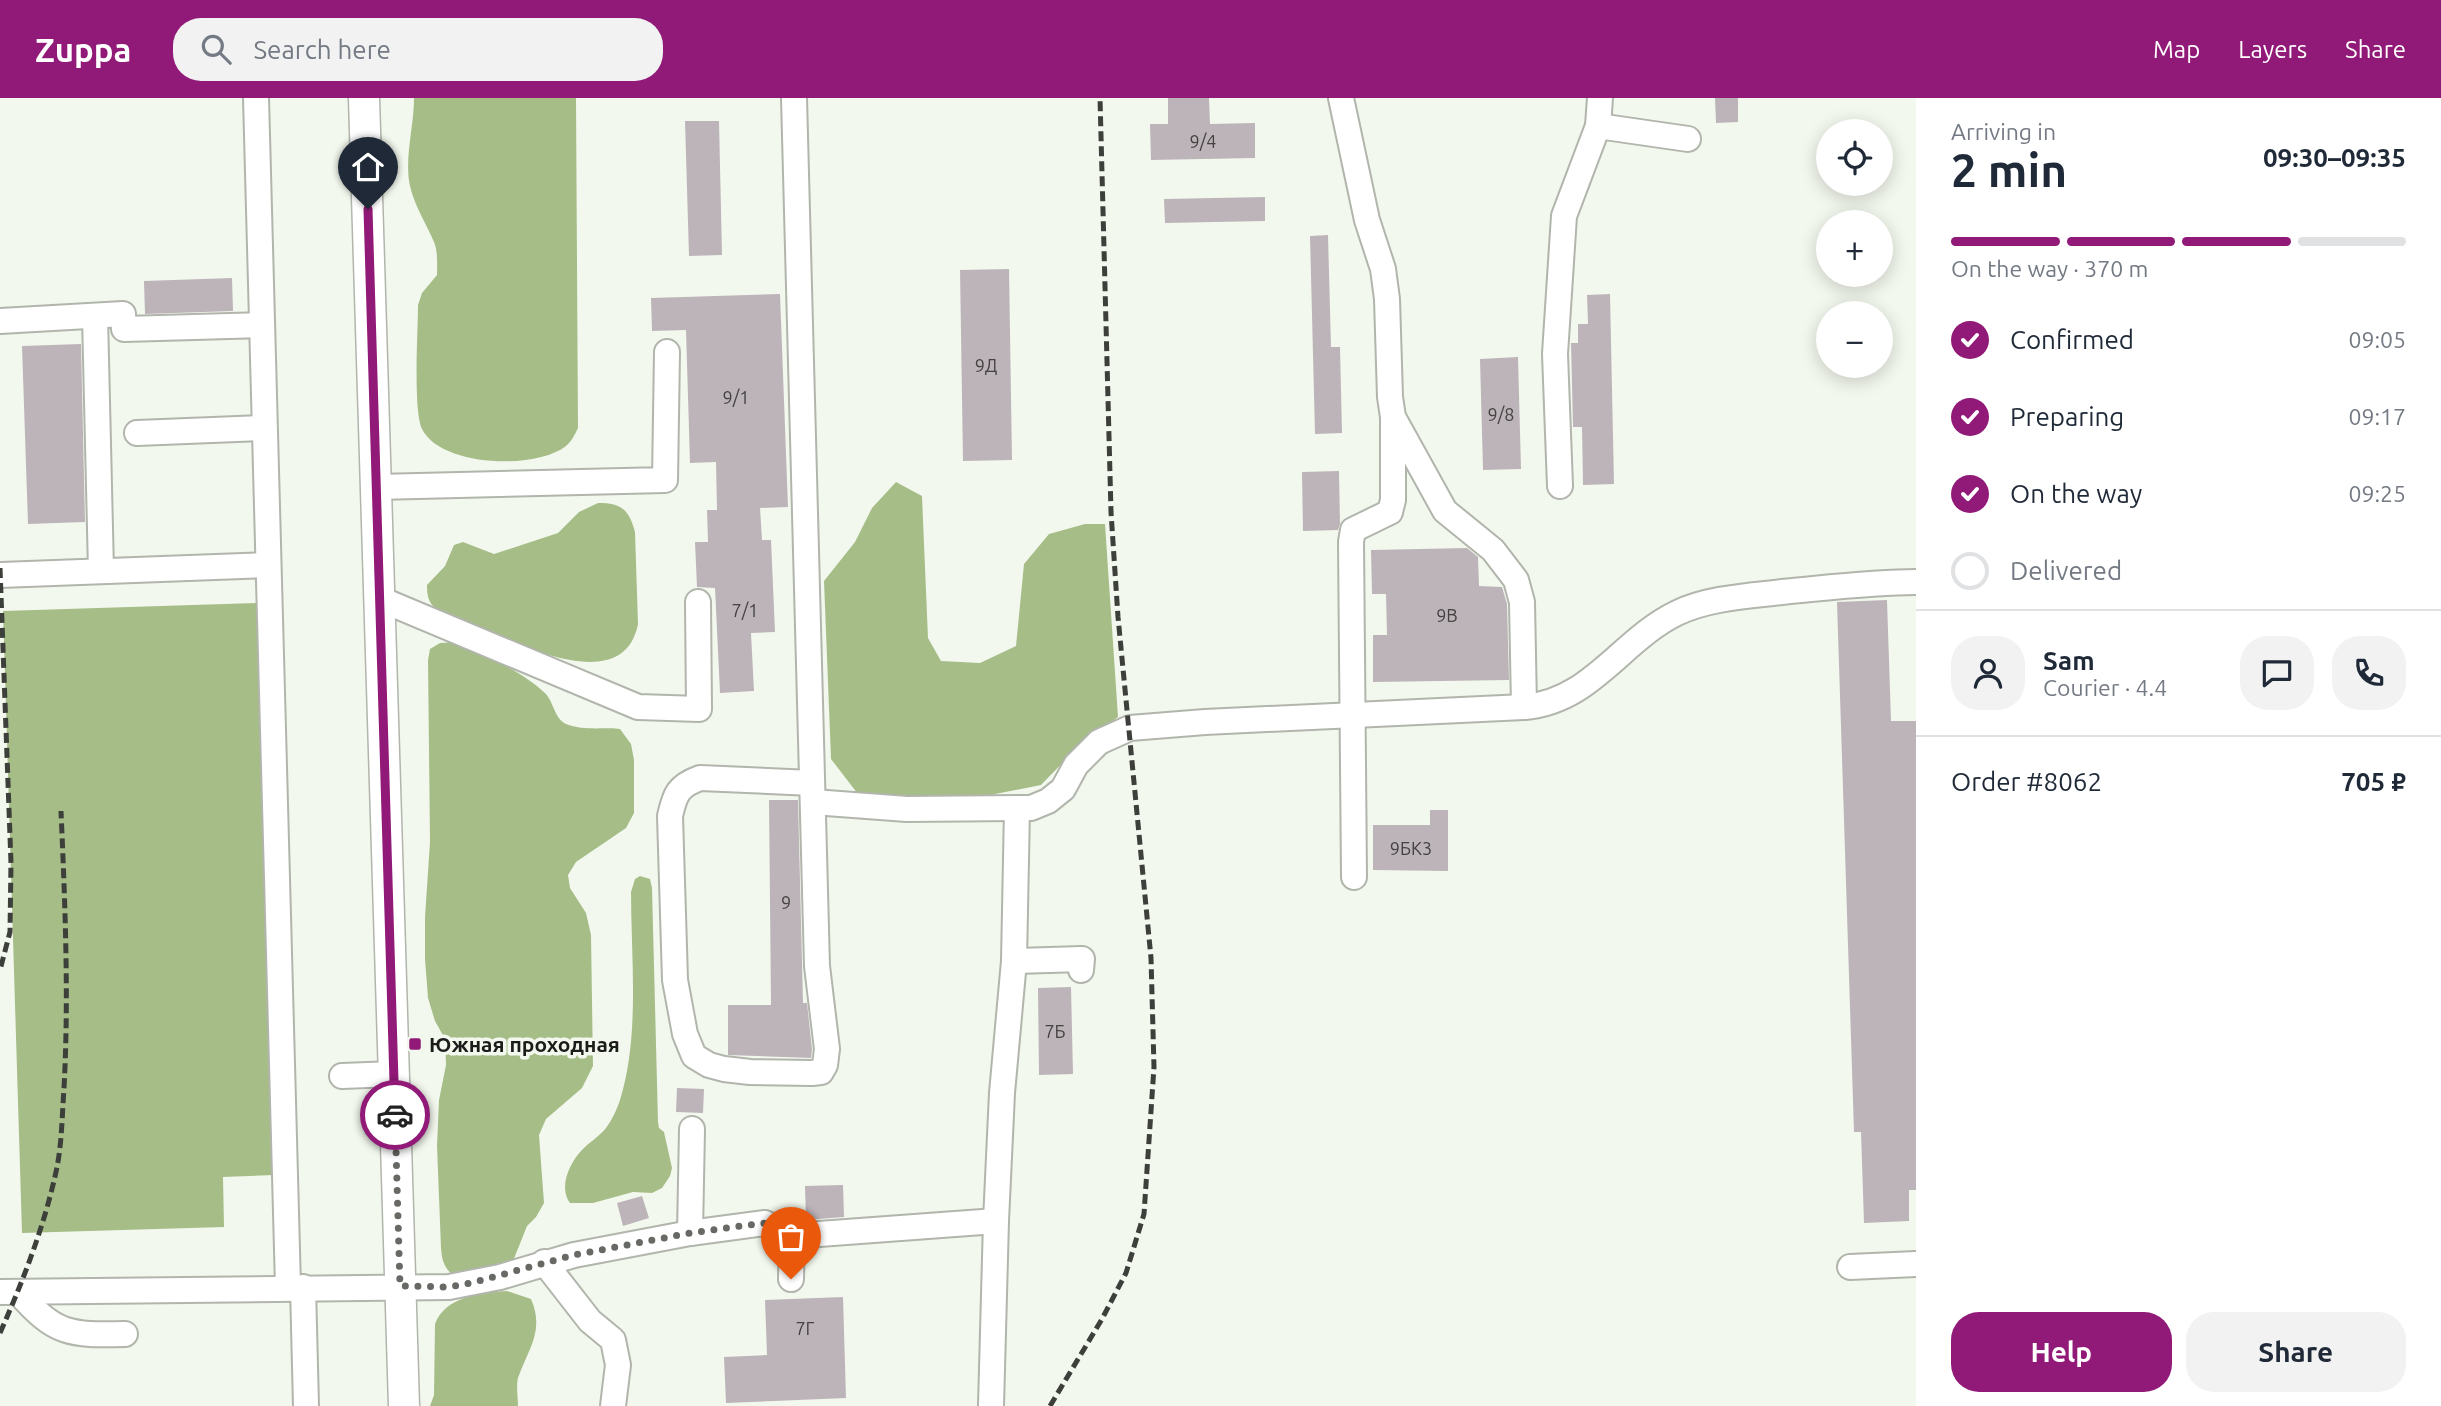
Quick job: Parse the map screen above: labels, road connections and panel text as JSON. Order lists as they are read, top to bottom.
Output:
{
  "places": {
    "transit": ["Южная проходная"]
  },
  "house_numbers": [
    "9/4",
    "9Д",
    "9/1",
    "9/8",
    "7/1",
    "9В",
    "9БК3",
    "9",
    "7Б",
    "7Г"
  ],
  "page": {
    "header": "Zuppa",
    "search": "Search here",
    "nav": ["Map", "Layers", "Share"],
    "heading": ["2 min", "Arriving in", "09:30–09:35"],
    "panel": [
      "Sam",
      "Courier · 4.4",
      "Order #8062",
      "705 ₽"
    ],
    "map_buttons": ["+", "−"],
    "bar": "On the way · 370 m",
    "list": [
      ["Confirmed", "09:05"],
      ["Preparing", "09:17"],
      ["On the way", "09:25"],
      "Delivered"
    ],
    "buttons": ["Help", "Share"]
  }
}
